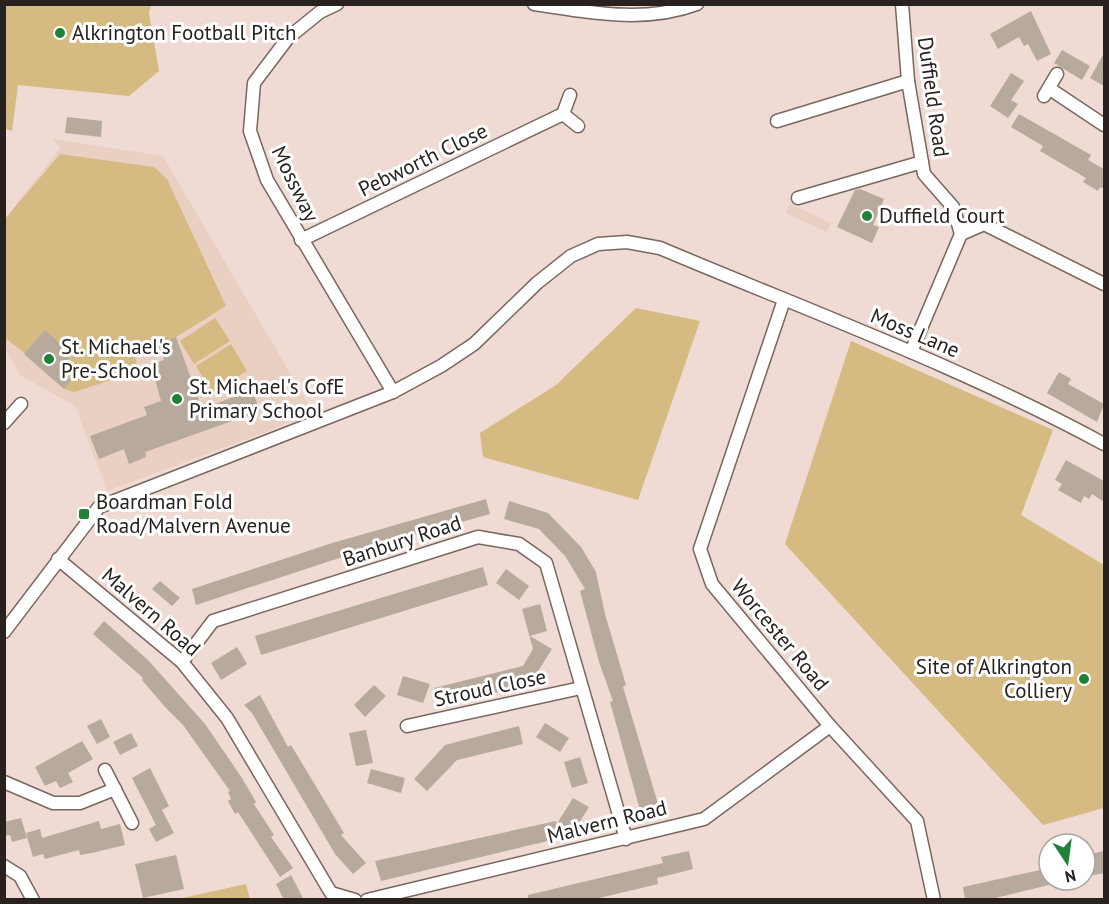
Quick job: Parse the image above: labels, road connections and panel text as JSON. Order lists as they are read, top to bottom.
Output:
{
  "streets": {
    "street": [
      "Duffield Road",
      "Pebworth Close",
      "Mossway",
      "Moss Lane",
      "Banbury Road",
      "Malvern Road",
      "Worcester Road",
      "Stroud Close"
    ]
  },
  "crossings": [
    ["Pebworth Close", "Mossway"],
    ["Mossway", "Moss Lane"],
    ["Moss Lane", "Malvern Road"],
    ["Moss Lane", "Worcester Road"],
    ["Banbury Road", "Malvern Road"],
    ["Banbury Road", "Stroud Close"],
    ["Malvern Road", "Worcester Road"]
  ],
  "places": {
    "other": [
      "Alkrington Football Pitch",
      "Duffield Court",
      "St. Michael's Pre-School",
      "St. Michael's CofE Primary School",
      "Site of Alkrington Colliery"
    ],
    "transit": ["Boardman Fold Road/Malvern Avenue"]
  },
  "north": "bottom"
}
